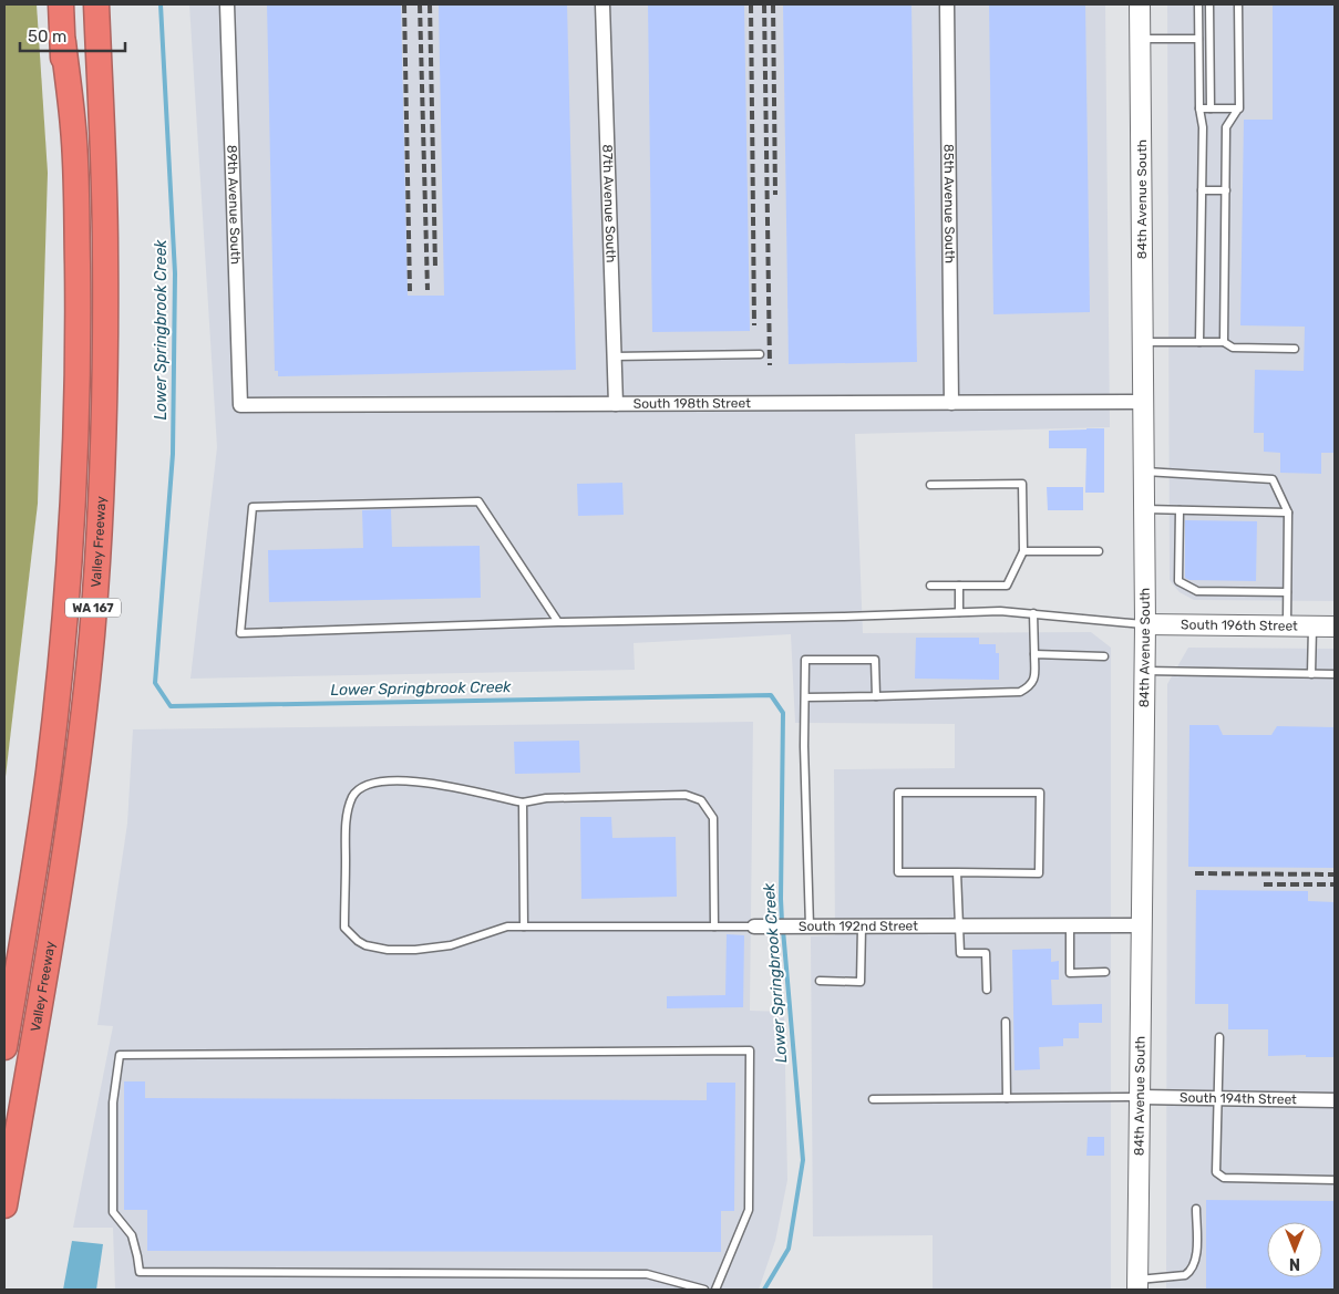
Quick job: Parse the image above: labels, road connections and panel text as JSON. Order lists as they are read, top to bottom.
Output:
{
  "streets": {
    "highway": ["Valley Freeway", "WA 167"],
    "main road": ["84th Avenue South", "South 196th Street"],
    "street": [
      "87th Avenue South",
      "85th Avenue South",
      "89th Avenue South",
      "South 198th Street",
      "South 192nd Street",
      "South 194th Street"
    ]
  },
  "crossings": [
    ["84th Avenue South", "South 198th Street"],
    ["84th Avenue South", "South 196th Street"],
    ["84th Avenue South", "South 192nd Street"],
    ["84th Avenue South", "South 194th Street"],
    ["87th Avenue South", "South 198th Street"],
    ["85th Avenue South", "South 198th Street"],
    ["89th Avenue South", "South 198th Street"]
  ],
  "water": ["Lower Springbrook Creek"],
  "scale_bar": "50 m",
  "north": "bottom"
}
